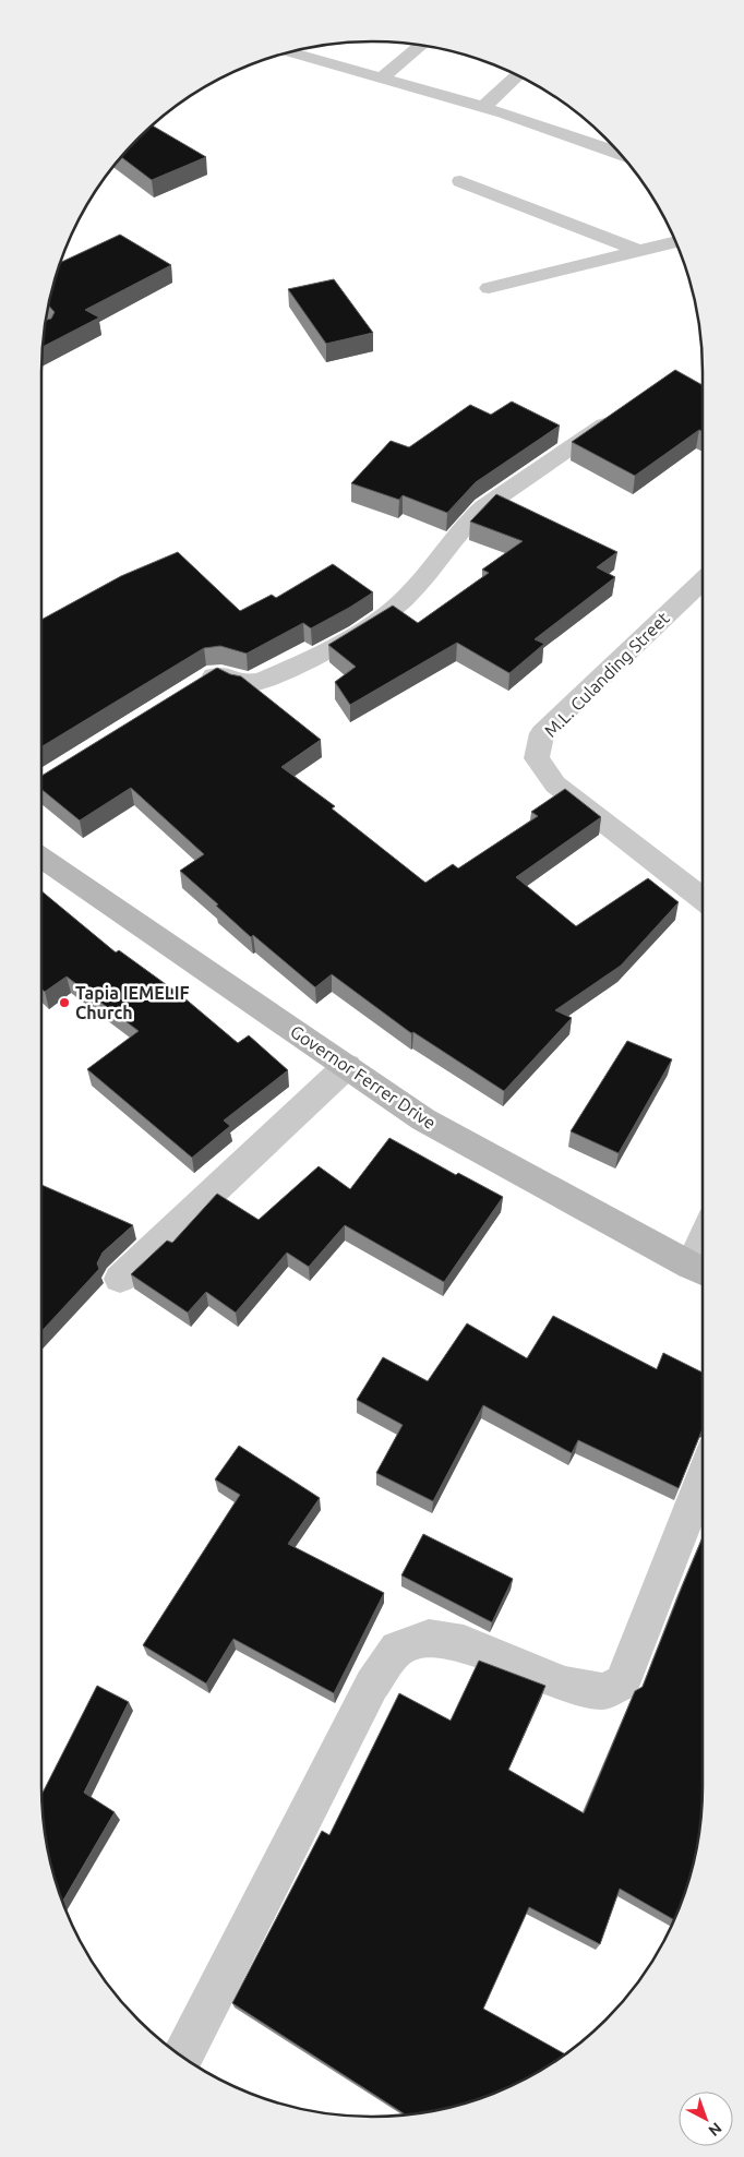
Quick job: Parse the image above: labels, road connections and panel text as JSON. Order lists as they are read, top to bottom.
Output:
{
  "streets": {
    "main road": ["Governor Ferrer Drive"],
    "street": ["M.L. Culanding Street"]
  },
  "places": ["Tapia IEMELIF Church"],
  "north": "bottom right"
}
